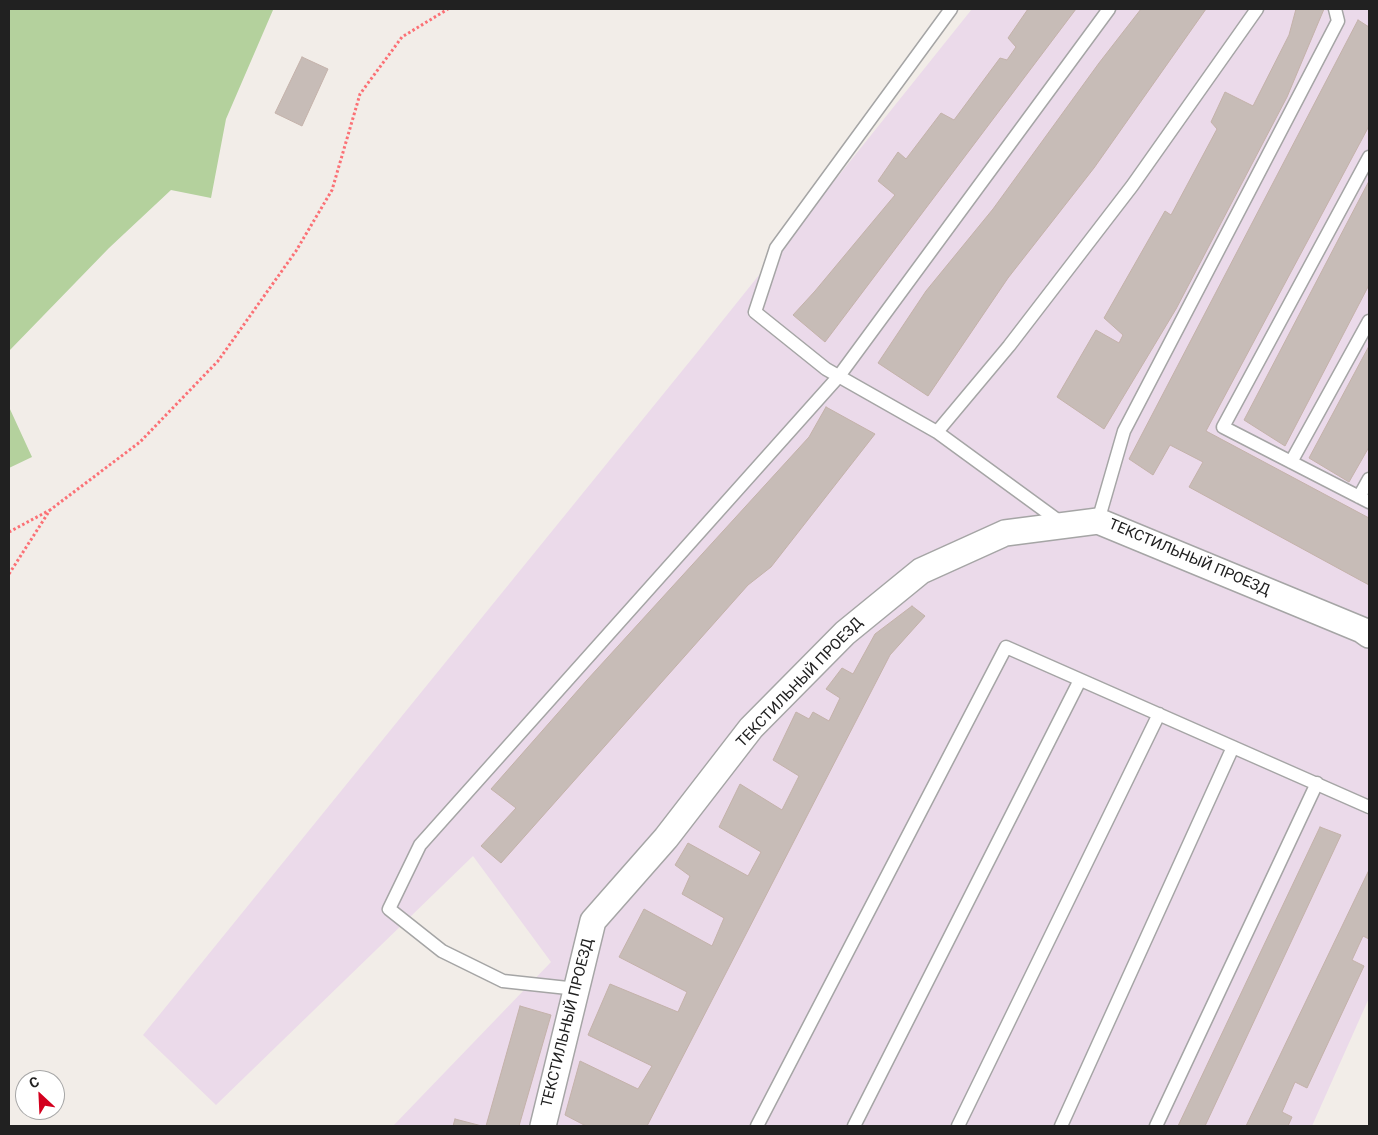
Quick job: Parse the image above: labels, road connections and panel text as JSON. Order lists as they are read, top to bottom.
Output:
{
  "streets": {
    "street": ["ТЕКСТИЛЬНЫЙ ПРОЕЗД"]
  },
  "north": "top left"
}
